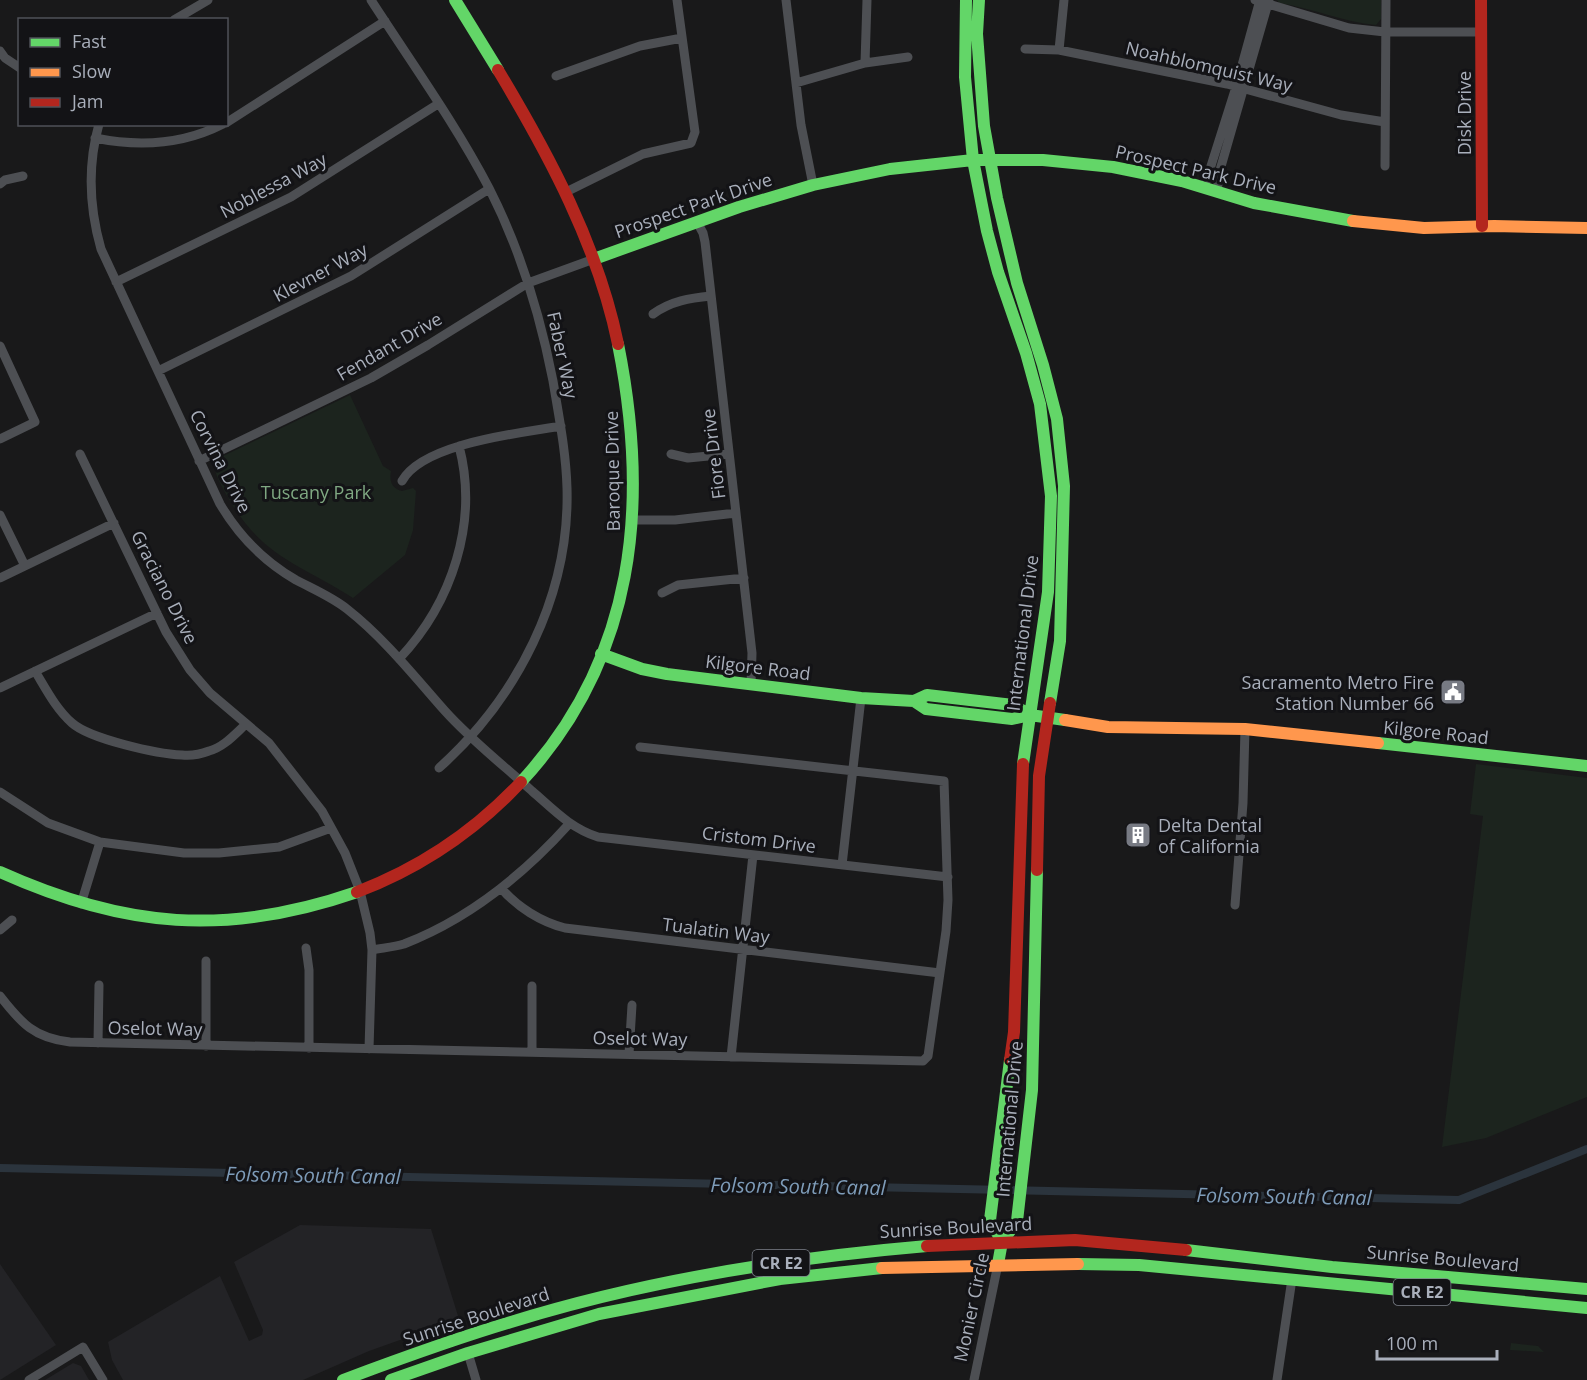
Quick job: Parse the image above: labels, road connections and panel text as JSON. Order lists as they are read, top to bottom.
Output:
{
  "streets": {
    "main road": [
      "Disk Drive",
      "Prospect Park Drive",
      "Baroque Drive",
      "International Drive",
      "Kilgore Road",
      "Sunrise Boulevard",
      "CR E2",
      "Monier Circle"
    ],
    "street": [
      "Noahblomquist Way",
      "Noblessa Way",
      "Klevner Way",
      "Fendant Drive",
      "Faber Way",
      "Fiore Drive",
      "Corvina Drive",
      "Graciano Drive",
      "Cristom Drive",
      "Tualatin Way",
      "Oselot Way"
    ]
  },
  "crossings": [
    ["Disk Drive", "Prospect Park Drive"],
    ["Prospect Park Drive", "Fendant Drive"],
    ["Prospect Park Drive", "Fiore Drive"],
    ["Prospect Park Drive", "Baroque Drive"],
    ["Prospect Park Drive", "International Drive"],
    ["Noblessa Way", "Faber Way"],
    ["Noblessa Way", "Corvina Drive"],
    ["Klevner Way", "Faber Way"],
    ["Klevner Way", "Corvina Drive"],
    ["Fendant Drive", "Faber Way"],
    ["Fendant Drive", "Corvina Drive"],
    ["Fendant Drive", "Baroque Drive"],
    ["Faber Way", "Corvina Drive"],
    ["Fiore Drive", "Kilgore Road"],
    ["Corvina Drive", "Baroque Drive"],
    ["Corvina Drive", "Cristom Drive"],
    ["Baroque Drive", "Graciano Drive"],
    ["Baroque Drive", "Kilgore Road"],
    ["Graciano Drive", "Oselot Way"],
    ["International Drive", "Kilgore Road"],
    ["International Drive", "Sunrise Boulevard"],
    ["International Drive", "Monier Circle"],
    ["Cristom Drive", "Oselot Way"],
    ["Tualatin Way", "Oselot Way"],
    ["Sunrise Boulevard", "Monier Circle"]
  ],
  "water": ["Folsom South Canal"],
  "parks": ["Tuscany Park"],
  "places": {
    "public building": ["Sacramento Metro Fire Station Number 66"],
    "building": ["Delta Dental of California"]
  },
  "legend": ["Fast", "Slow", "Jam"],
  "scale_bar": "100 m"
}
